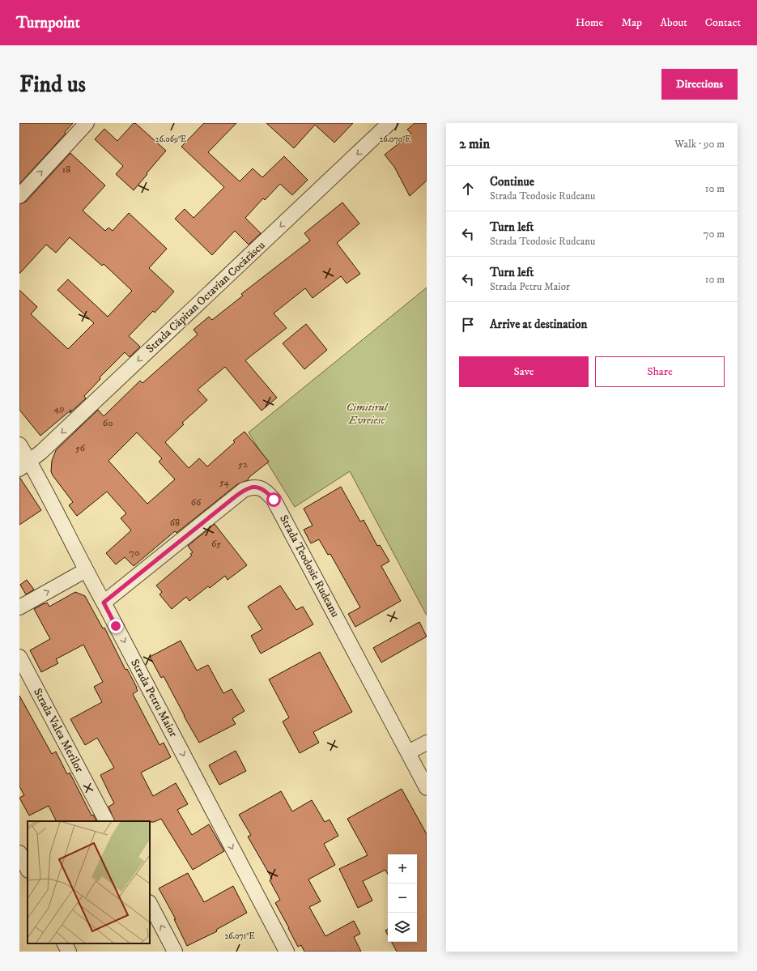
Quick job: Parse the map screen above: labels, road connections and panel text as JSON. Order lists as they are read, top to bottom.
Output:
{
  "streets": {
    "street": [
      "Strada Căpitan Octavian Cocărăscu",
      "Strada Teodosie Rudeanu",
      "Strada Petru Maior",
      "Strada Valea Merilor"
    ]
  },
  "crossings": [
    ["Strada Căpitan Octavian Cocărăscu", "Strada Petru Maior"],
    ["Strada Teodosie Rudeanu", "Strada Petru Maior"]
  ],
  "one_way": ["Strada Căpitan Octavian Cocărăscu", "Strada Petru Maior"],
  "parks": ["Cimitirul Evreiesc"],
  "house_numbers": [
    "18",
    "49",
    "60",
    "56",
    "52",
    "54",
    "66",
    "68",
    "65",
    "70"
  ],
  "page": {
    "header": "Turnpoint",
    "nav": [
      "Home",
      "Map",
      "About",
      "Contact"
    ],
    "buttons": [
      "Directions",
      ["Save", "Share"]
    ],
    "title": "Find us",
    "heading": ["2 min", "Walk · 90 m"],
    "list": [
      ["Continue", "Strada Teodosie Rudeanu", "10 m"],
      ["Turn left", "Strada Teodosie Rudeanu", "70 m"],
      ["Turn left", "Strada Petru Maior", "10 m"],
      "Arrive at destination"
    ],
    "map_buttons": ["+", "−"]
  },
  "coordinates": ["26.069°E", "26.070°E", "26.071°E"]
}
